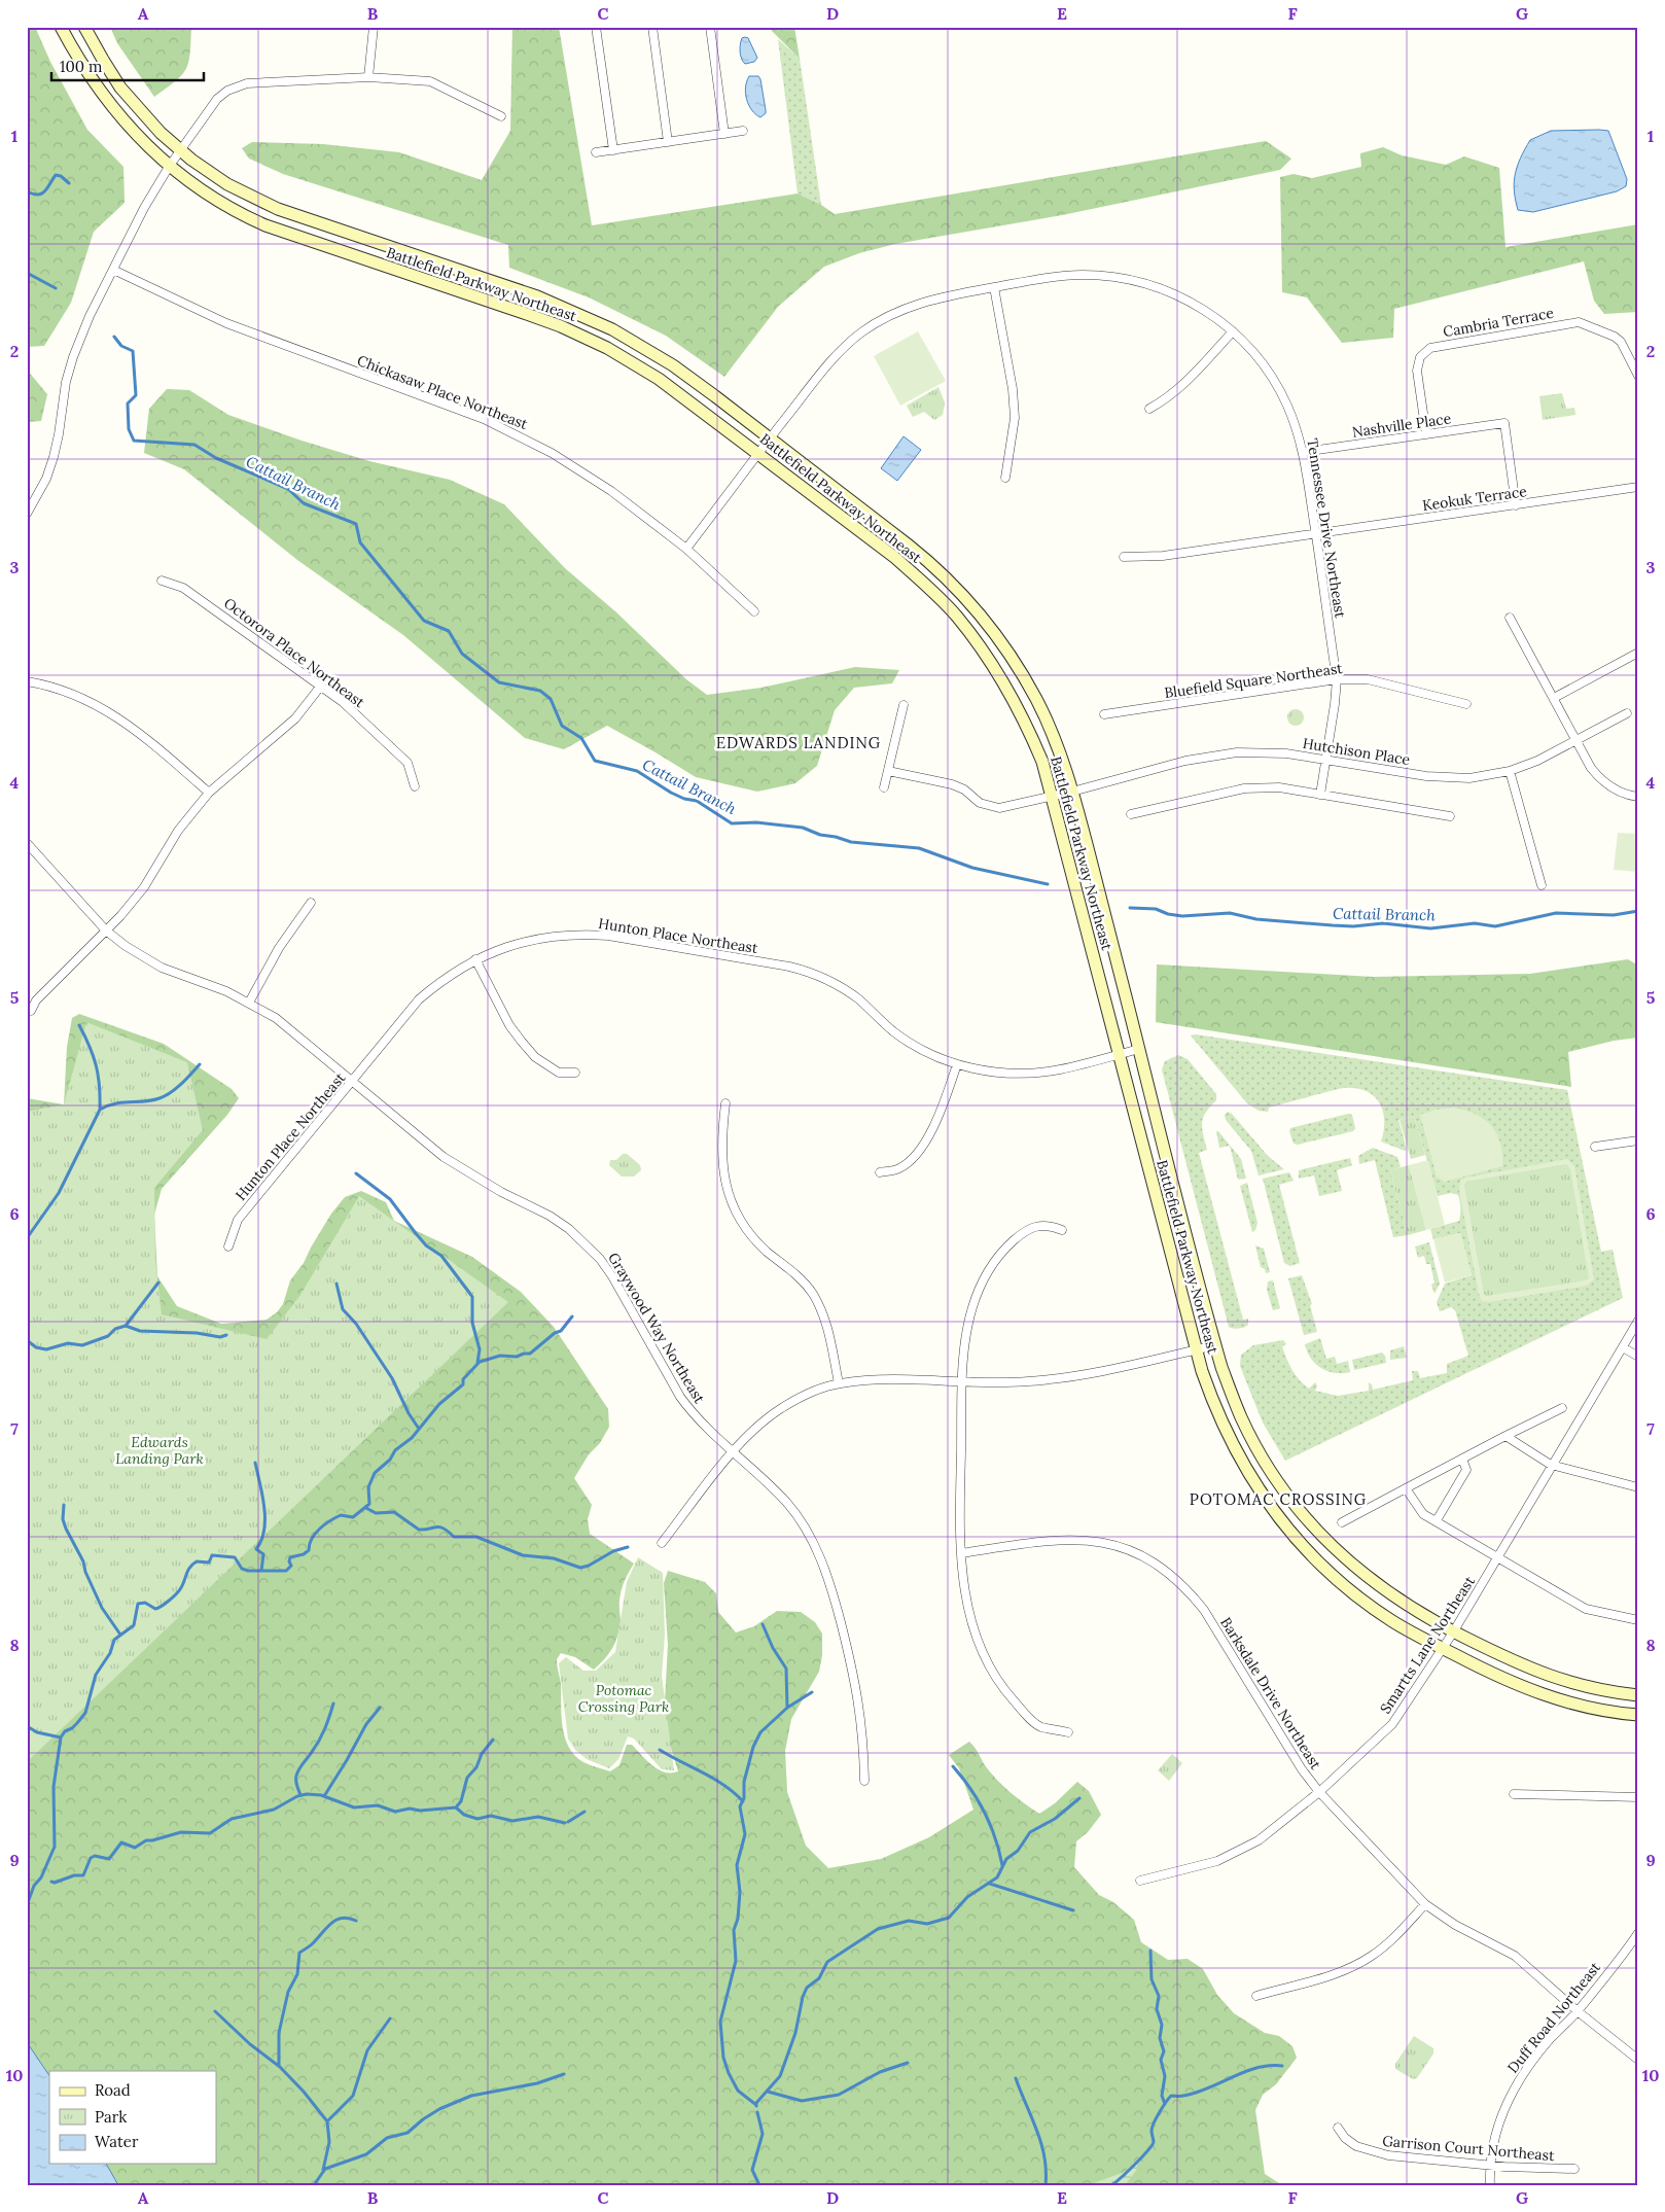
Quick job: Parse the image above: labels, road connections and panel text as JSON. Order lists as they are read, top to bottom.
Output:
{
  "streets": {
    "main road": ["Battlefield Parkway Northeast"],
    "street": [
      "Cambria Terrace",
      "Chickasaw Place Northeast",
      "Nashville Place",
      "Keokuk Terrace",
      "Tennessee Drive Northeast",
      "Octorora Place Northeast",
      "Bluefield Square Northeast",
      "Hutchison Place",
      "Hunton Place Northeast",
      "Graywood Way Northeast",
      "Smartts Lane Northeast",
      "Barksdale Drive Northeast",
      "Duff Road Northeast",
      "Garrison Court Northeast"
    ]
  },
  "crossings": [
    ["Battlefield Parkway Northeast", "Tennessee Drive Northeast"],
    ["Battlefield Parkway Northeast", "Hutchison Place"],
    ["Battlefield Parkway Northeast", "Hunton Place Northeast"],
    ["Battlefield Parkway Northeast", "Smartts Lane Northeast"],
    ["Cambria Terrace", "Nashville Place"],
    ["Chickasaw Place Northeast", "Tennessee Drive Northeast"],
    ["Nashville Place", "Keokuk Terrace"],
    ["Nashville Place", "Tennessee Drive Northeast"],
    ["Keokuk Terrace", "Tennessee Drive Northeast"],
    ["Tennessee Drive Northeast", "Bluefield Square Northeast"],
    ["Tennessee Drive Northeast", "Hutchison Place"],
    ["Hunton Place Northeast", "Graywood Way Northeast"],
    ["Smartts Lane Northeast", "Barksdale Drive Northeast"],
    ["Barksdale Drive Northeast", "Duff Road Northeast"],
    ["Duff Road Northeast", "Garrison Court Northeast"]
  ],
  "districts": ["EDWARDS LANDING", "POTOMAC CROSSING"],
  "water": ["Cattail Branch"],
  "parks": ["Edwards Landing Park", "Potomac Crossing Park"],
  "legend": ["Road", "Park", "Water"],
  "scale_bar": "100 m",
  "grid": {
    "columns": [
      "A",
      "B",
      "C",
      "D",
      "E",
      "F",
      "G"
    ],
    "rows": [
      "1",
      "2",
      "3",
      "4",
      "5",
      "6",
      "7",
      "8",
      "9",
      "10"
    ]
  }
}
